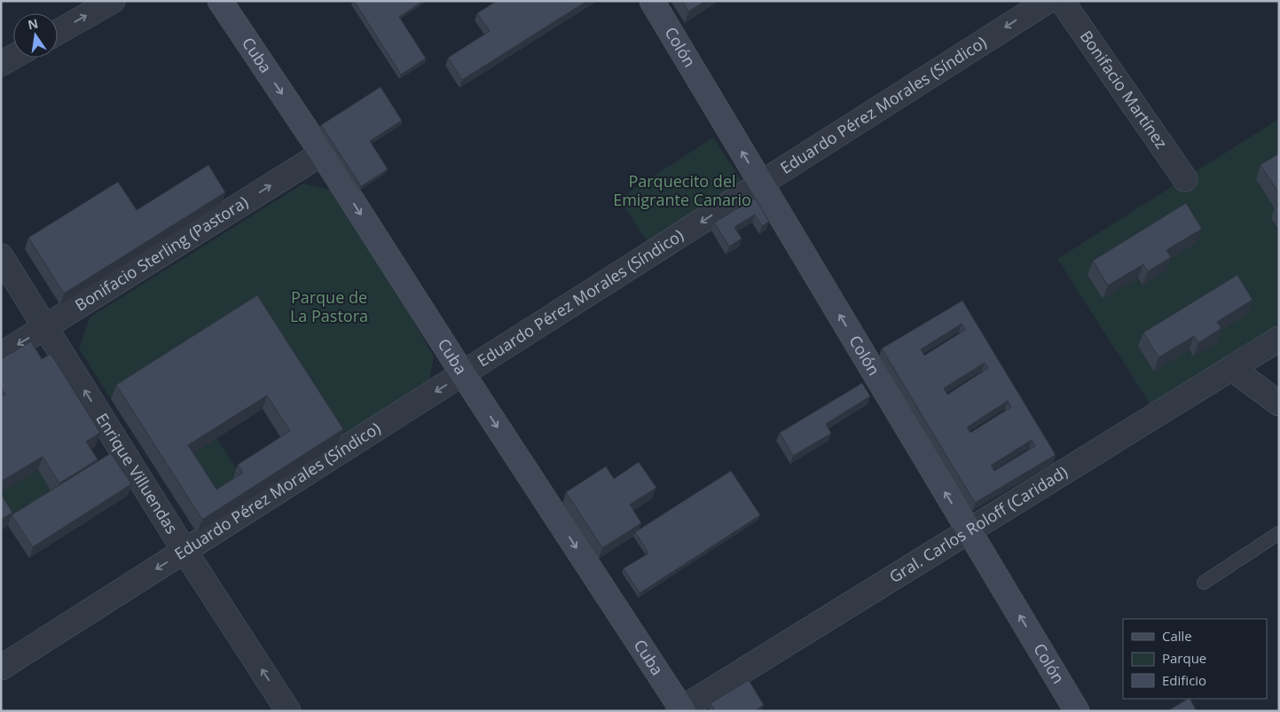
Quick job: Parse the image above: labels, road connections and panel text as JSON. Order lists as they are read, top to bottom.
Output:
{
  "streets": {
    "street": [
      "Colón",
      "Cuba",
      "Bonifacio Martínez",
      "Eduardo Pérez Morales (Síndico)",
      "Bonifacio Sterling (Pastora)",
      "Enrique Villuendas",
      "Gral. Carlos Roloff (Caridad)"
    ]
  },
  "crossings": [
    ["Colón", "Eduardo Pérez Morales (Síndico)"],
    ["Colón", "Gral. Carlos Roloff (Caridad)"],
    ["Cuba", "Eduardo Pérez Morales (Síndico)"],
    ["Cuba", "Bonifacio Sterling (Pastora)"],
    ["Cuba", "Gral. Carlos Roloff (Caridad)"],
    ["Eduardo Pérez Morales (Síndico)", "Enrique Villuendas"],
    ["Bonifacio Sterling (Pastora)", "Enrique Villuendas"]
  ],
  "one_way": [
    "Colón",
    "Cuba",
    "Eduardo Pérez Morales (Síndico)",
    "Enrique Villuendas"
  ],
  "parks": ["Parquecito del Emigrante Canario", "Parque de La Pastora"],
  "legend": ["Calle", "Parque", "Edificio"],
  "north": "top"
}
